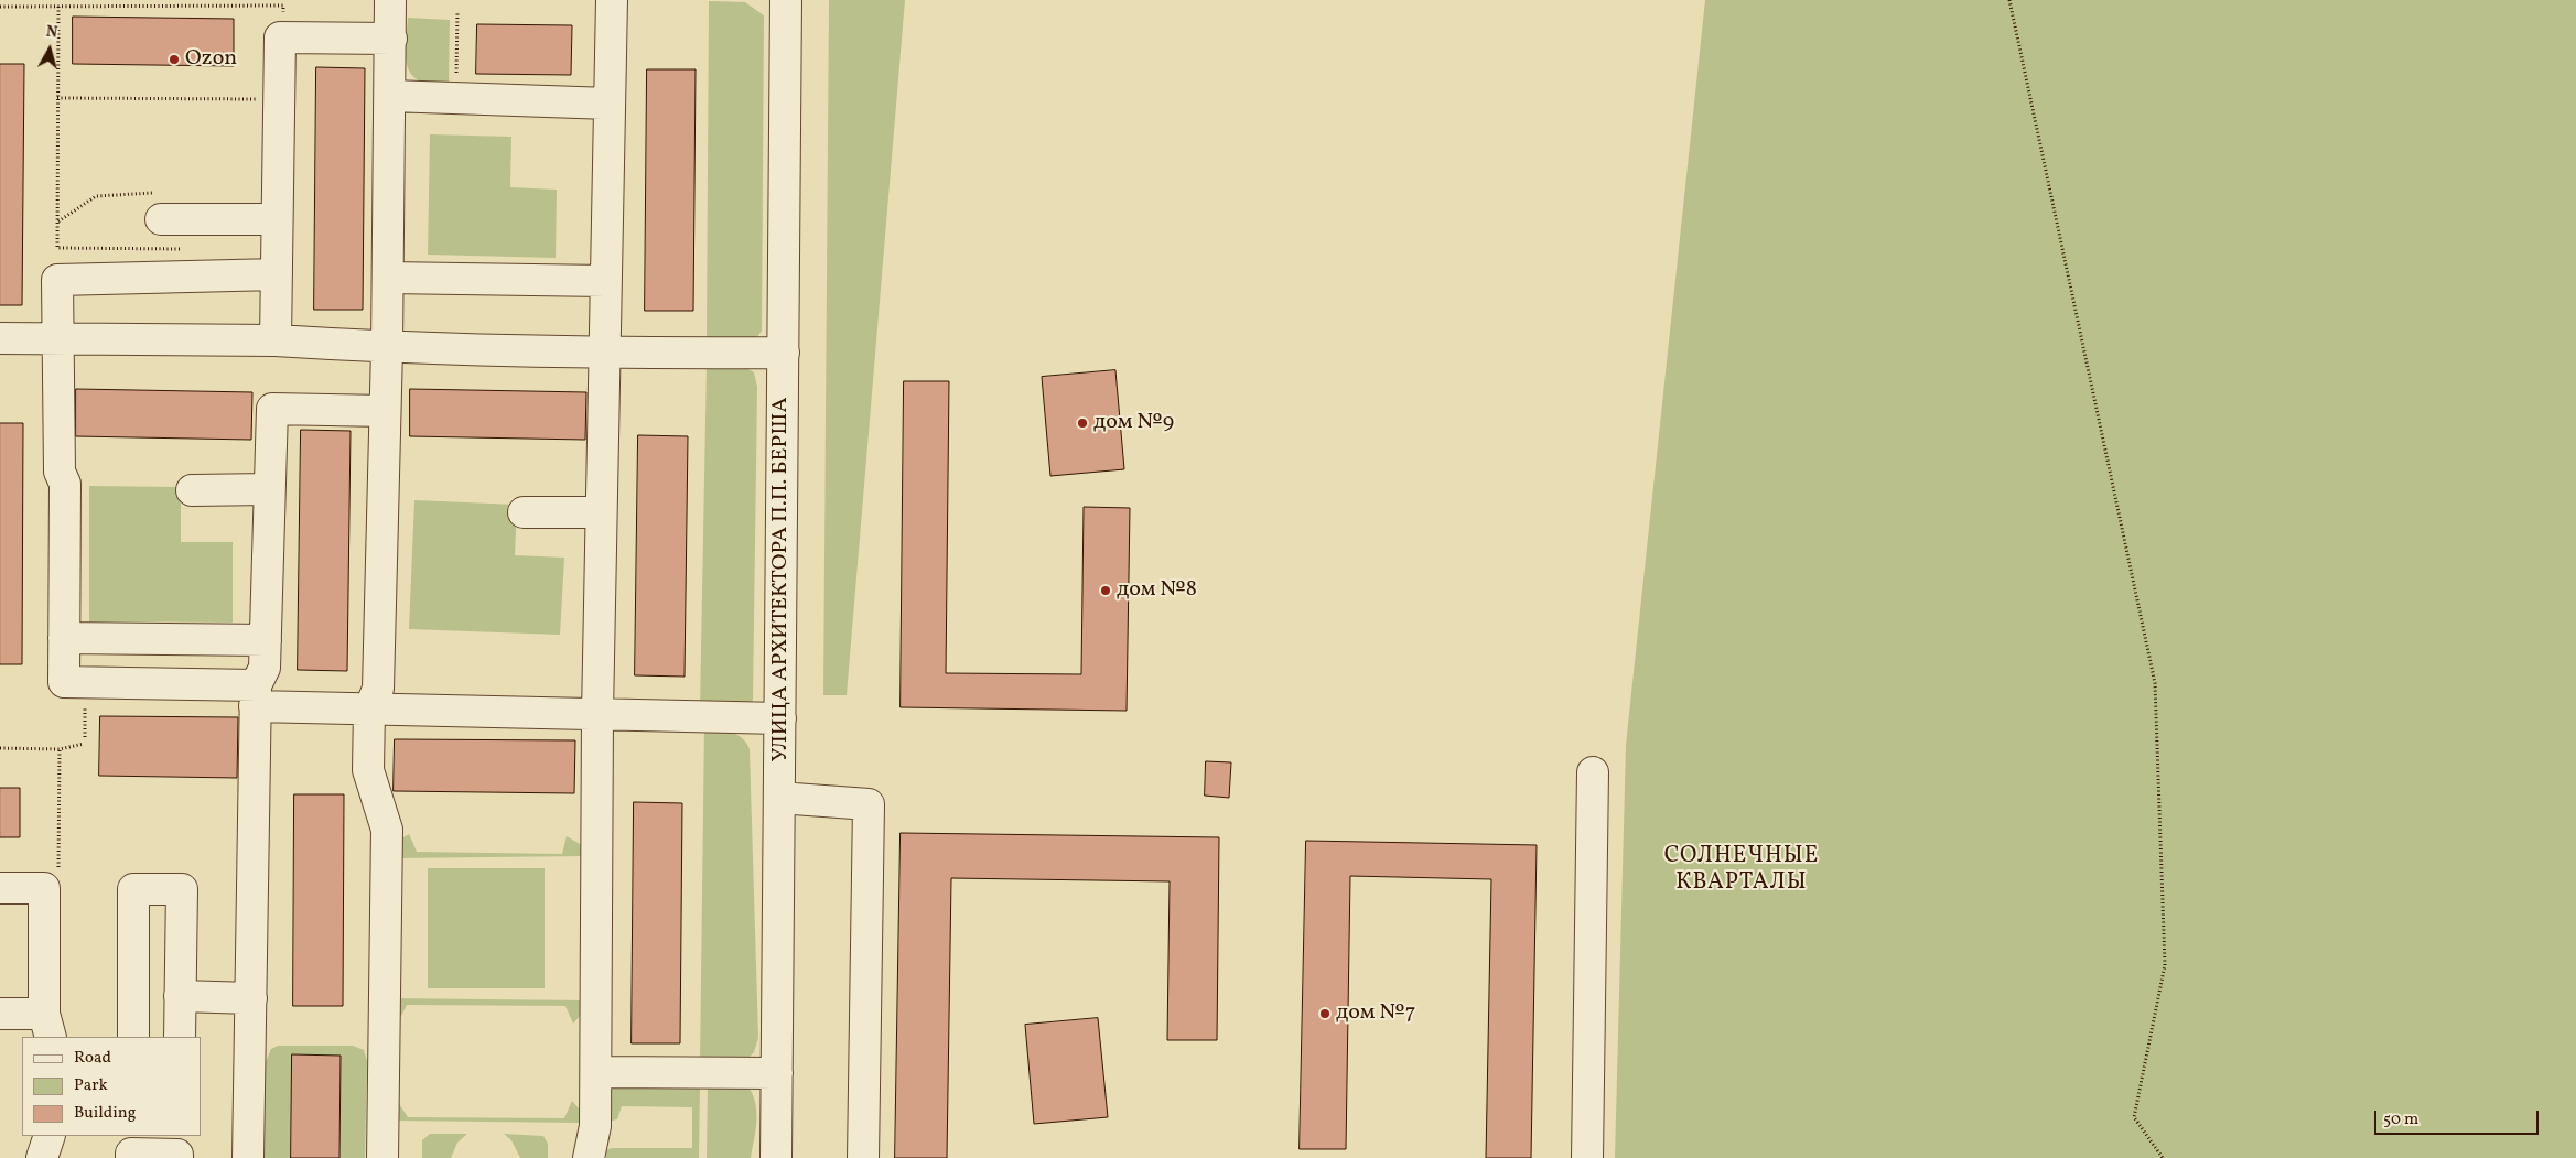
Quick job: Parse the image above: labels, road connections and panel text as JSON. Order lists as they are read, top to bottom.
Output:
{
  "streets": {
    "street": ["УЛИЦА АРХИТЕКТОРА П.П. БЕРША"]
  },
  "districts": ["СОЛНЕЧНЫЕ КВАРТАЛЫ"],
  "places": [
    "Ozon",
    "дом №9",
    "дом №8",
    "дом №7"
  ],
  "legend": ["Road", "Park", "Building"],
  "scale_bar": "50 m",
  "north": "top"
}
